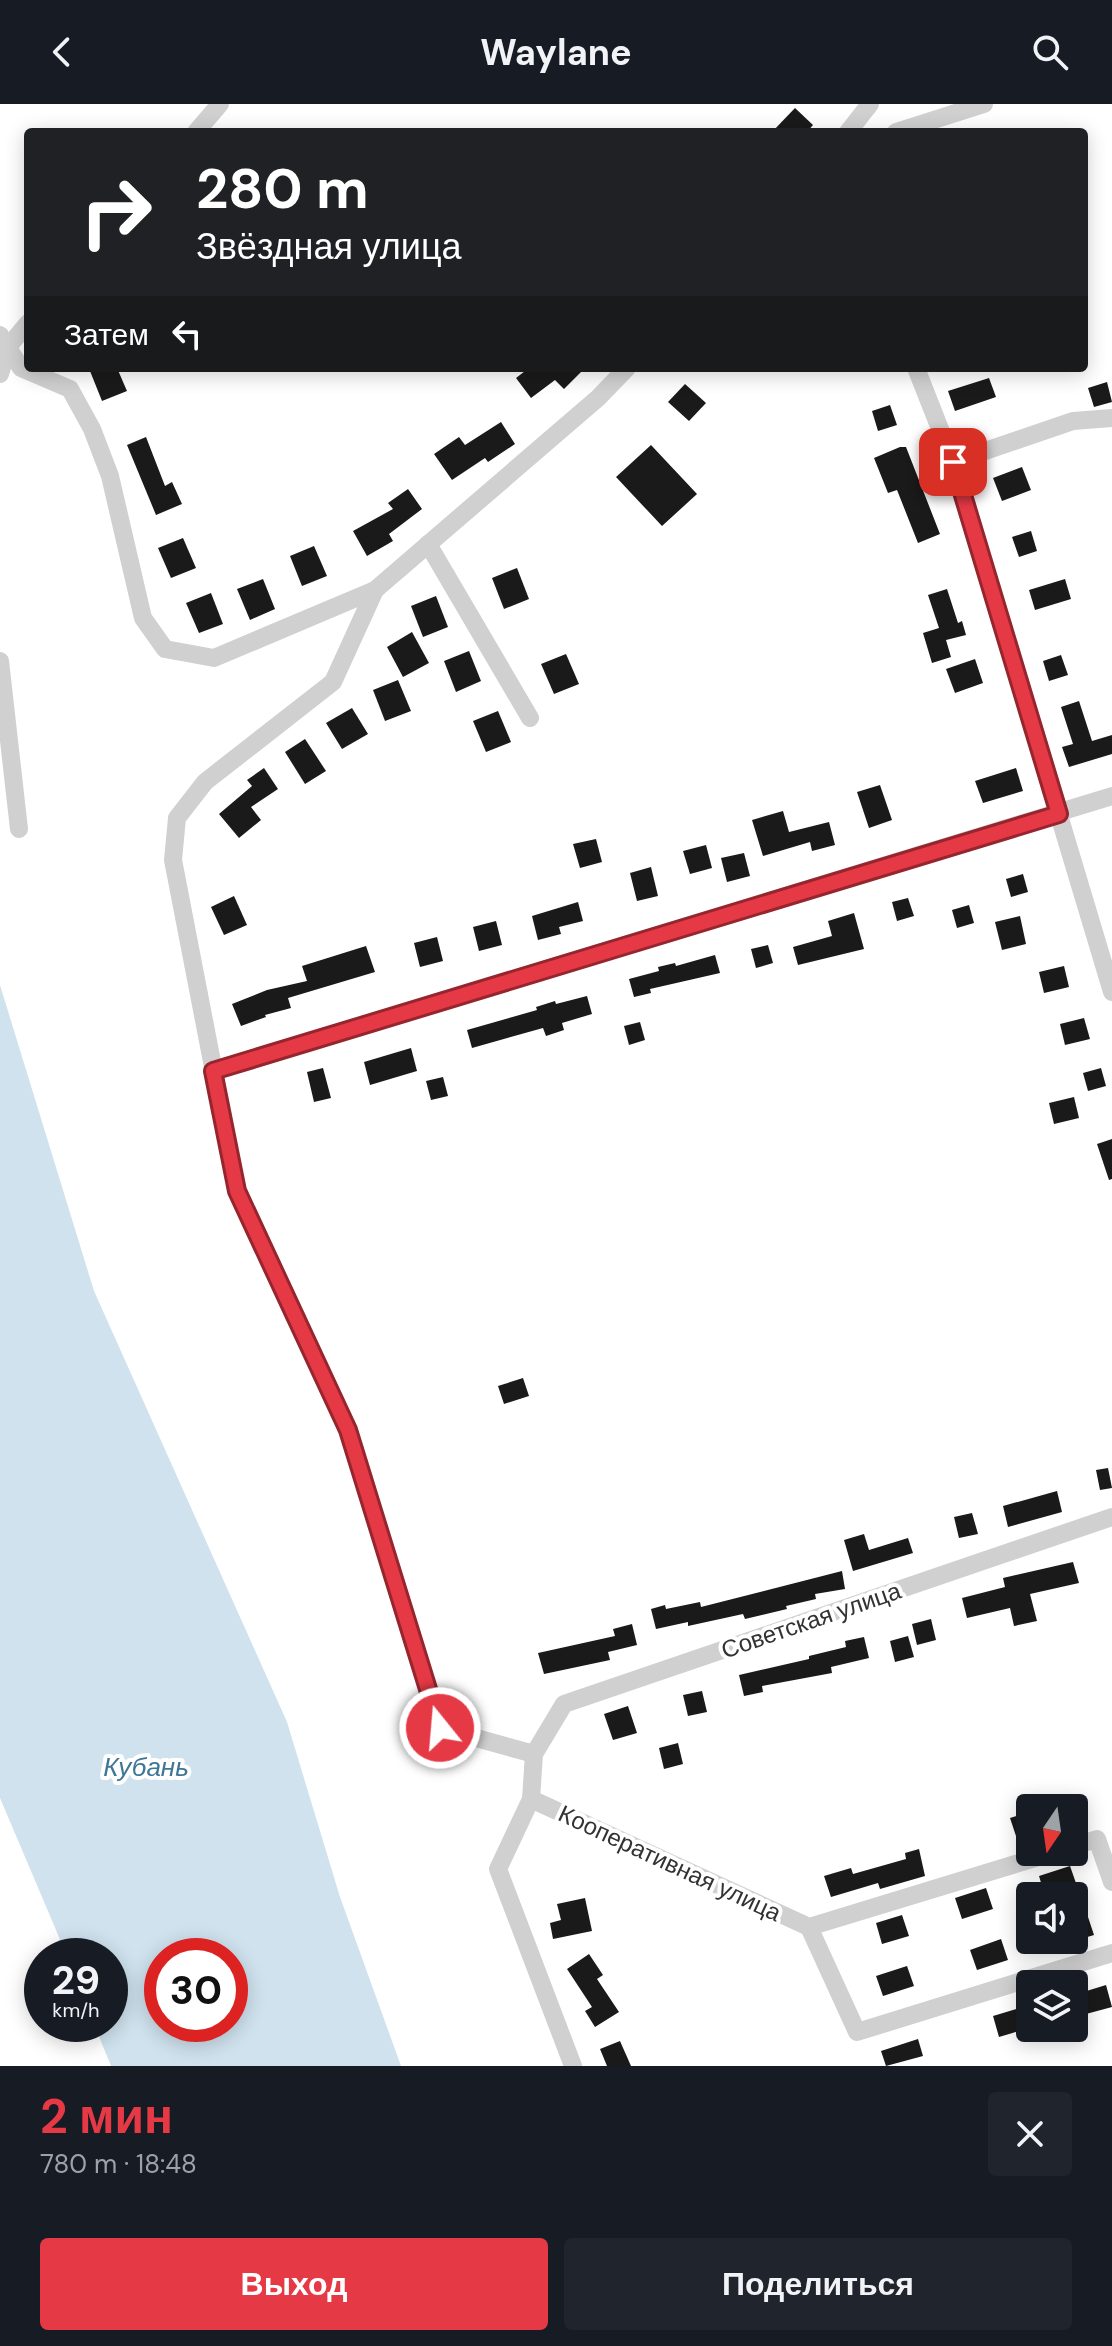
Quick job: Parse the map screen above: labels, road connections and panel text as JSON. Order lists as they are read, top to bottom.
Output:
{
  "streets": {
    "street": ["Советская улица", "Кооперативная улица"]
  },
  "water": ["Кубань"],
  "north": "bottom",
  "page": {
    "header": "Waylane",
    "turn": ["280 m", "Звёздная улица"],
    "then": "Затем",
    "speed": "29 km/h",
    "limit": "30",
    "heading": ["2 мин", "780 m · 18:48"],
    "buttons": ["Выход", "Поделиться"]
  }
}
